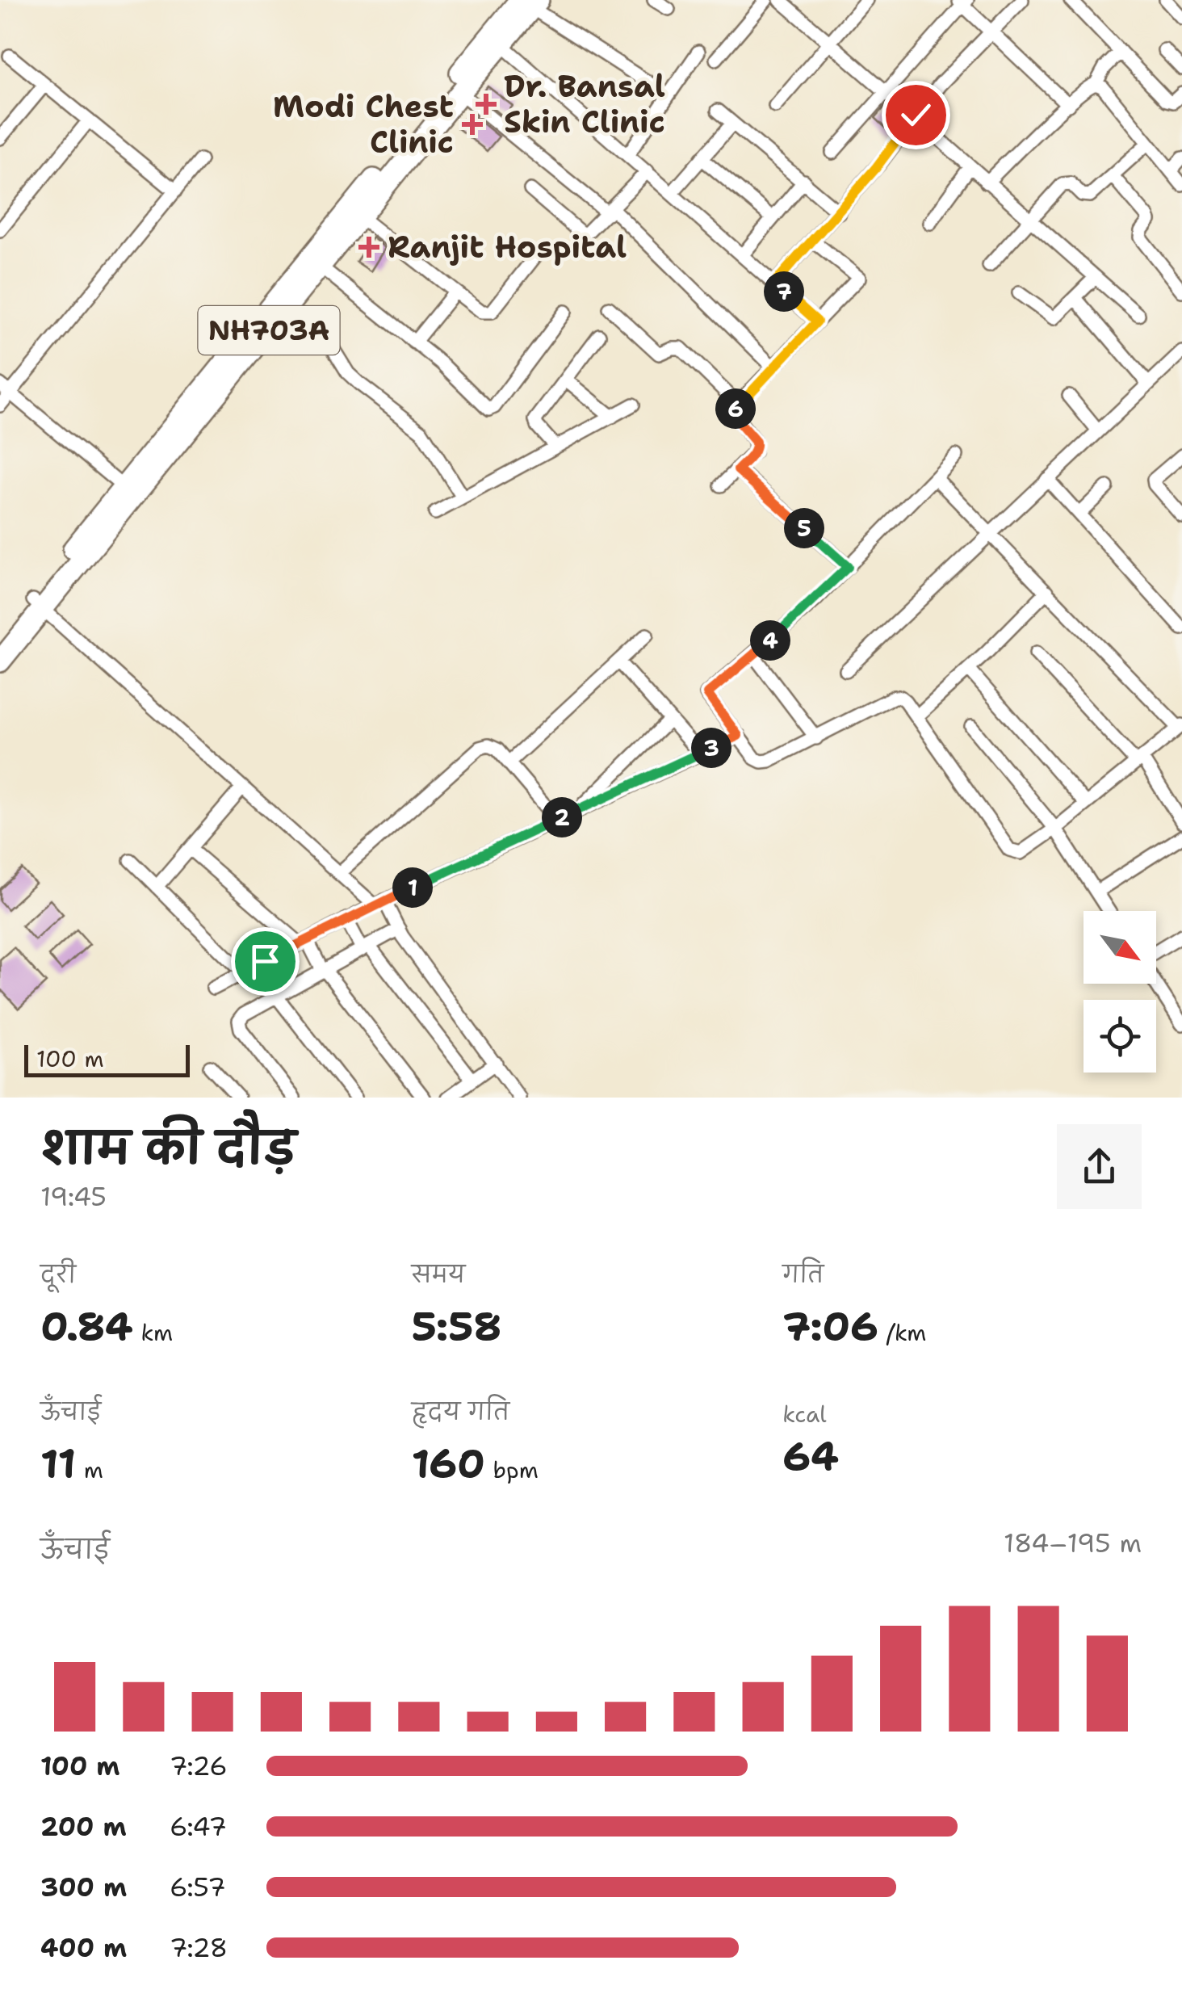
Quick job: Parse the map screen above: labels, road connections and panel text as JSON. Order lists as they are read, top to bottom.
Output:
{
  "streets": {
    "highway": ["NH703A"]
  },
  "places": {
    "health": ["Dr. Bansal Skin Clinic", "Modi Chest Clinic", "Ranjit Hospital"]
  },
  "scale_bar": "100 m",
  "north": "bottom right",
  "page": {
    "pins": [
      "7",
      "6",
      "5",
      "4",
      "3",
      "2",
      "1"
    ],
    "scale": "100 m",
    "heading": ["शाम की दौड़", "19:45"],
    "stats": [
      ["दूरी", "0.84 km"],
      ["समय", "5:58"],
      ["गति", "7:06 /km"],
      ["ऊँचाई", "11 m"],
      ["हृदय गति", "160 bpm"],
      ["kcal", "64"]
    ],
    "chart": ["ऊँचाई", "184–195 m"],
    "list": [
      {
        "name": "100 m",
        "note": "7:26"
      },
      {
        "name": "200 m",
        "note": "6:47"
      },
      {
        "name": "300 m",
        "note": "6:57"
      },
      {
        "name": "400 m",
        "note": "7:28"
      }
    ]
  }
}
